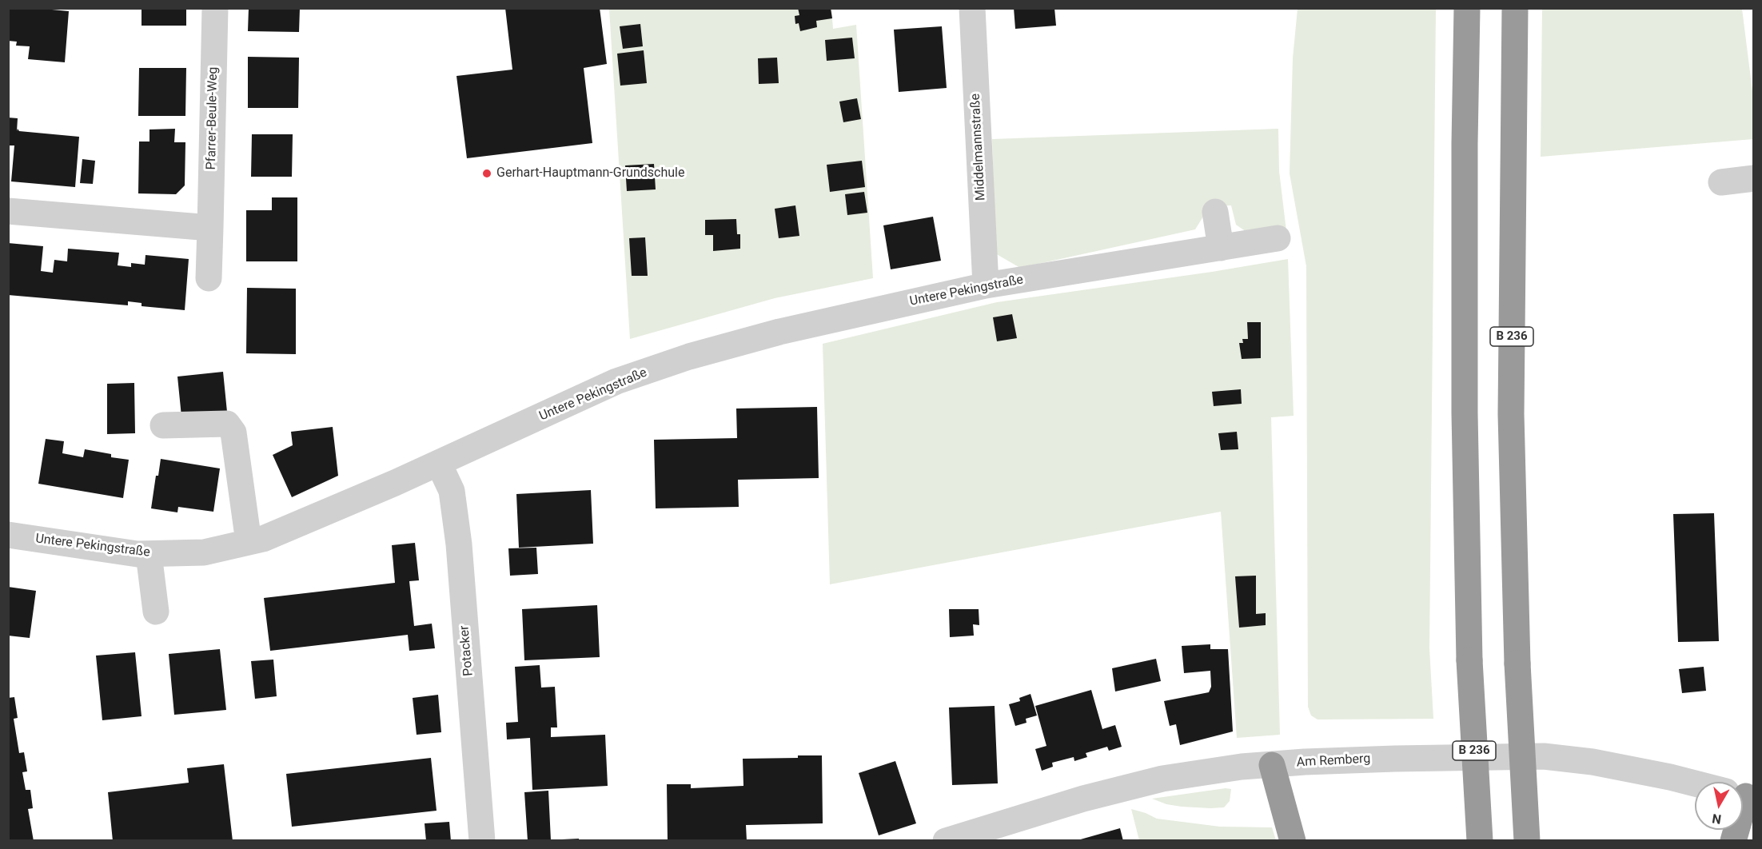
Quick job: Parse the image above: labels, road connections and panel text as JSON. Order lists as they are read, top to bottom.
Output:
{
  "streets": {
    "highway": ["B 236"],
    "street": [
      "Pfarrer-Beule-Weg",
      "Middelmannstraße",
      "Untere Pekingstraße",
      "Potacker",
      "Am Remberg"
    ]
  },
  "crossings": [
    ["Middelmannstraße", "Untere Pekingstraße"],
    ["Untere Pekingstraße", "Potacker"]
  ],
  "places": ["Gerhart-Hauptmann-Grundschule"],
  "north": "bottom"
}
